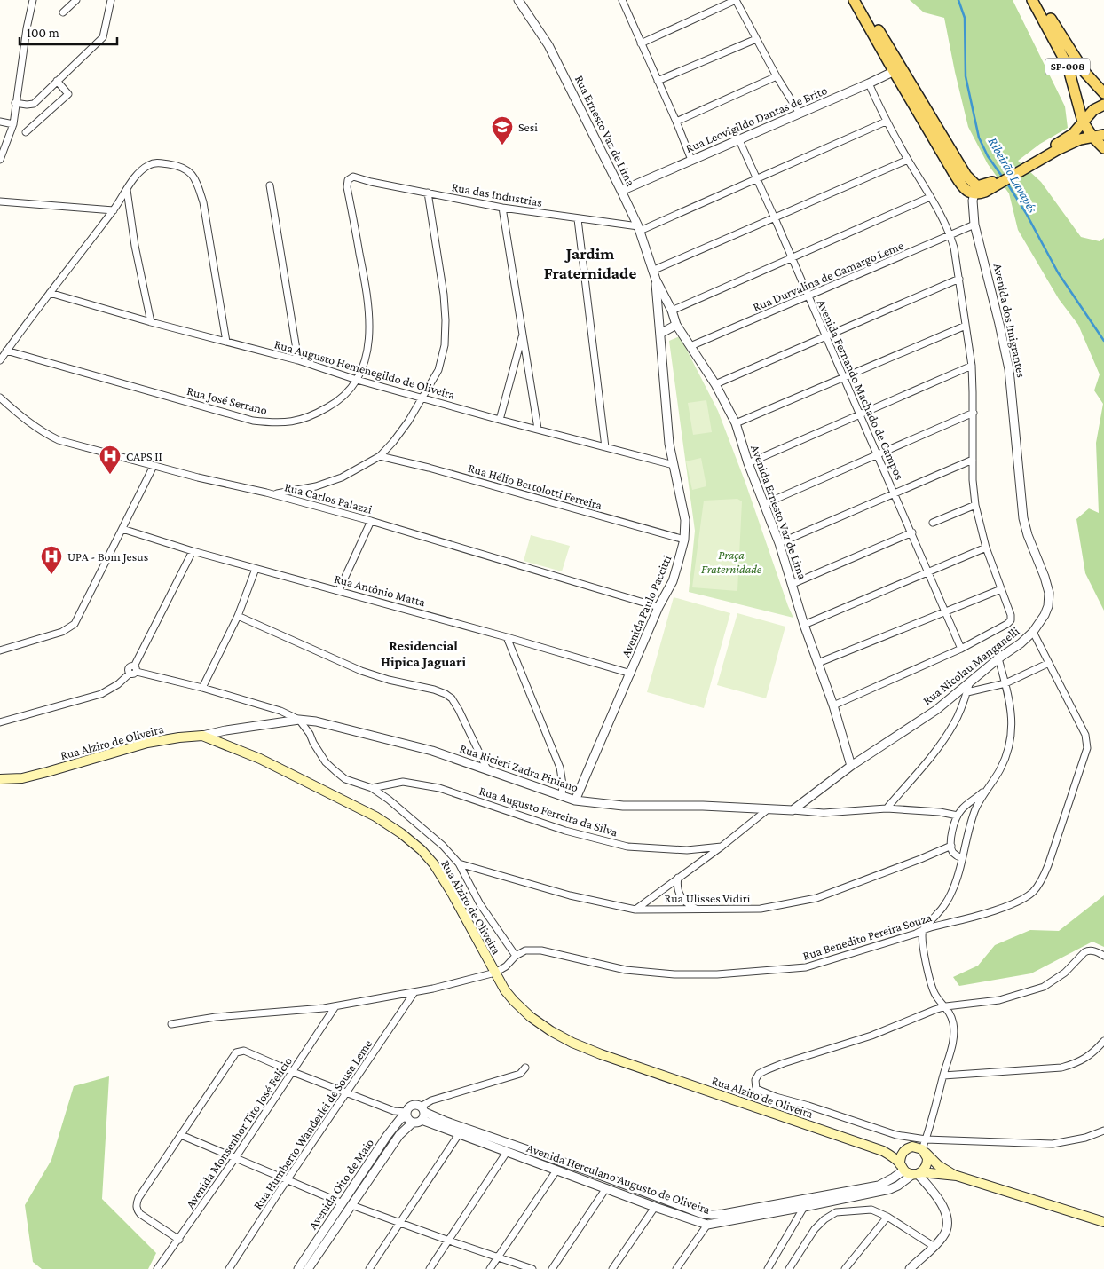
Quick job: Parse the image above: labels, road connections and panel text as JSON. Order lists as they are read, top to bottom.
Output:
{
  "streets": {
    "main road": ["SP-008", "Rua Alziro de Oliveira"],
    "street": [
      "Rua Leovigildo Dantas de Brito",
      "Rua Ernesto Vaz de Lima",
      "Rua das Industrias",
      "Rua Durvalina de Camargo Leme",
      "Avenida dos Imigrantes",
      "Rua Augusto Hemenegildo de Oliveira",
      "Avenida Fernando Machado de Campos",
      "Rua José Serrano",
      "Rua Hélio Bertolotti Ferreira",
      "Rua Carlos Palazzi",
      "Avenida Ernesto Vaz de Lima",
      "Rua Antônio Matta",
      "Avenida Paulo Paccitti",
      "Rua Nicolau Manganelli",
      "Rua Ricieri Zadra Piniano",
      "Rua Augusto Ferreira da Silva",
      "Rua Ulisses Vidiri",
      "Rua Benedito Pereira Souza",
      "Rua Humberto Wanderlei de Sousa Leme",
      "Avenida Monsenhor Tito José Felicio",
      "Avenida Herculano Augusto de Oliveira",
      "Avenida Oito de Maio"
    ]
  },
  "crossings": [
    ["Rua Leovigildo Dantas de Brito", "Rua Ernesto Vaz de Lima"],
    ["Rua Leovigildo Dantas de Brito", "Avenida Fernando Machado de Campos"],
    ["Rua Ernesto Vaz de Lima", "Rua das Industrias"],
    ["Rua Ernesto Vaz de Lima", "Avenida Ernesto Vaz de Lima"],
    ["Rua Ernesto Vaz de Lima", "Avenida Paulo Paccitti"],
    ["Rua das Industrias", "Rua José Serrano"],
    ["Rua Durvalina de Camargo Leme", "Avenida dos Imigrantes"],
    ["Rua Durvalina de Camargo Leme", "Avenida Fernando Machado de Campos"],
    ["Rua Durvalina de Camargo Leme", "Avenida Ernesto Vaz de Lima"],
    ["Avenida dos Imigrantes", "Rua Nicolau Manganelli"],
    ["Rua Augusto Hemenegildo de Oliveira", "Rua José Serrano"],
    ["Rua Augusto Hemenegildo de Oliveira", "Avenida Paulo Paccitti"],
    ["Rua Hélio Bertolotti Ferreira", "Avenida Paulo Paccitti"],
    ["Rua Carlos Palazzi", "Avenida Paulo Paccitti"],
    ["Avenida Ernesto Vaz de Lima", "Avenida Paulo Paccitti"],
    ["Avenida Ernesto Vaz de Lima", "Rua Nicolau Manganelli"],
    ["Rua Antônio Matta", "Avenida Paulo Paccitti"],
    ["Avenida Paulo Paccitti", "Rua Ricieri Zadra Piniano"],
    ["Rua Nicolau Manganelli", "Rua Ricieri Zadra Piniano"],
    ["Rua Alziro de Oliveira", "Rua Ricieri Zadra Piniano"],
    ["Rua Alziro de Oliveira", "Rua Benedito Pereira Souza"],
    ["Rua Alziro de Oliveira", "Avenida Herculano Augusto de Oliveira"],
    ["Rua Benedito Pereira Souza", "Rua Humberto Wanderlei de Sousa Leme"],
    ["Rua Benedito Pereira Souza", "Avenida Monsenhor Tito José Felicio"],
    ["Avenida Herculano Augusto de Oliveira", "Avenida Oito de Maio"]
  ],
  "districts": ["Jardim Fraternidade", "Residencial Hipica Jaguari"],
  "water": ["Ribeirão Lavapés"],
  "parks": ["Praça Fraternidade"],
  "places": {
    "school or university": ["Sesi"],
    "hospital": ["CAPS II", "UPA - Bom Jesus"]
  },
  "scale_bar": "100 m"
}
